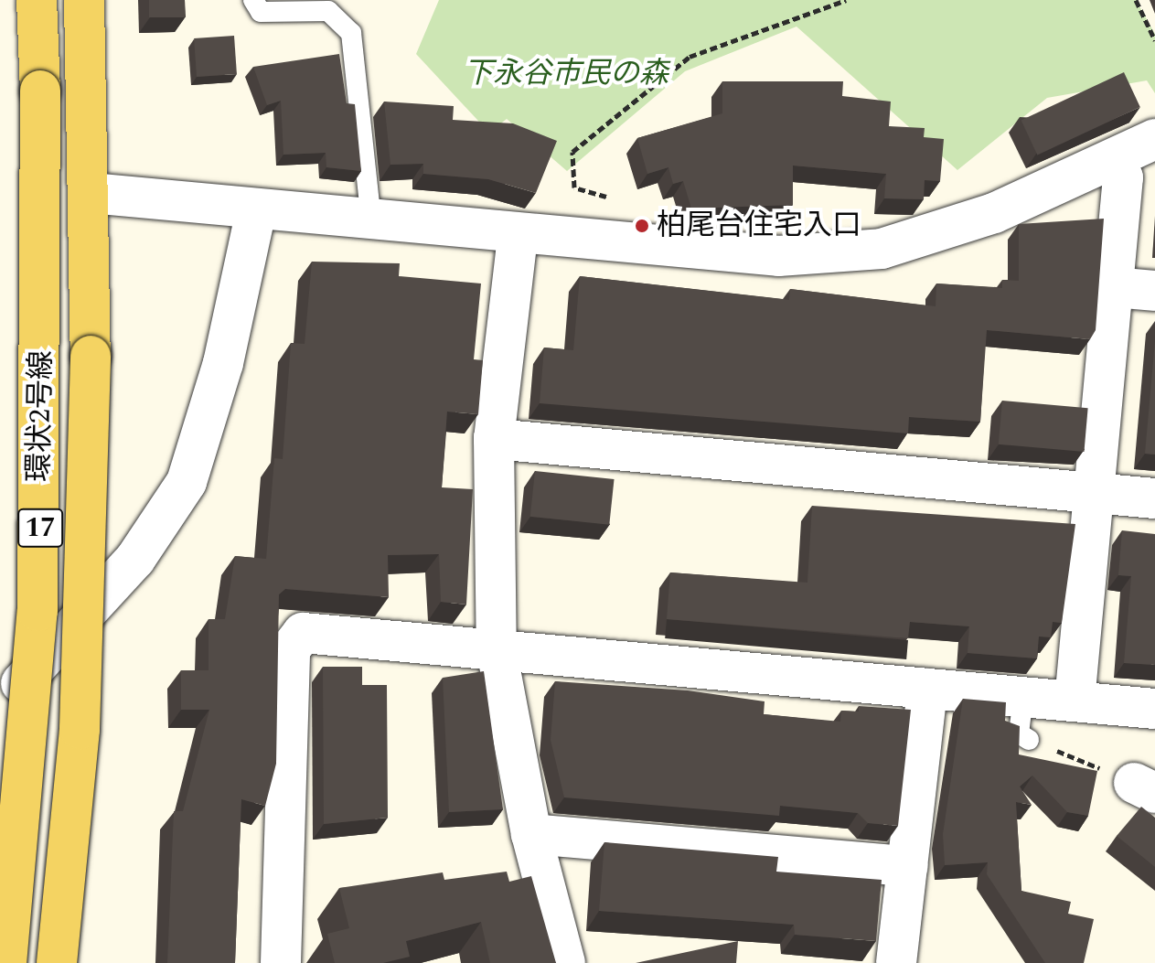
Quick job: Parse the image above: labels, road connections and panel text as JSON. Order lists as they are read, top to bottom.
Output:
{
  "streets": {
    "main road": ["環状2号線", "17"]
  },
  "parks": ["下永谷市民の森"],
  "places": ["柏尾台住宅入口"]
}
